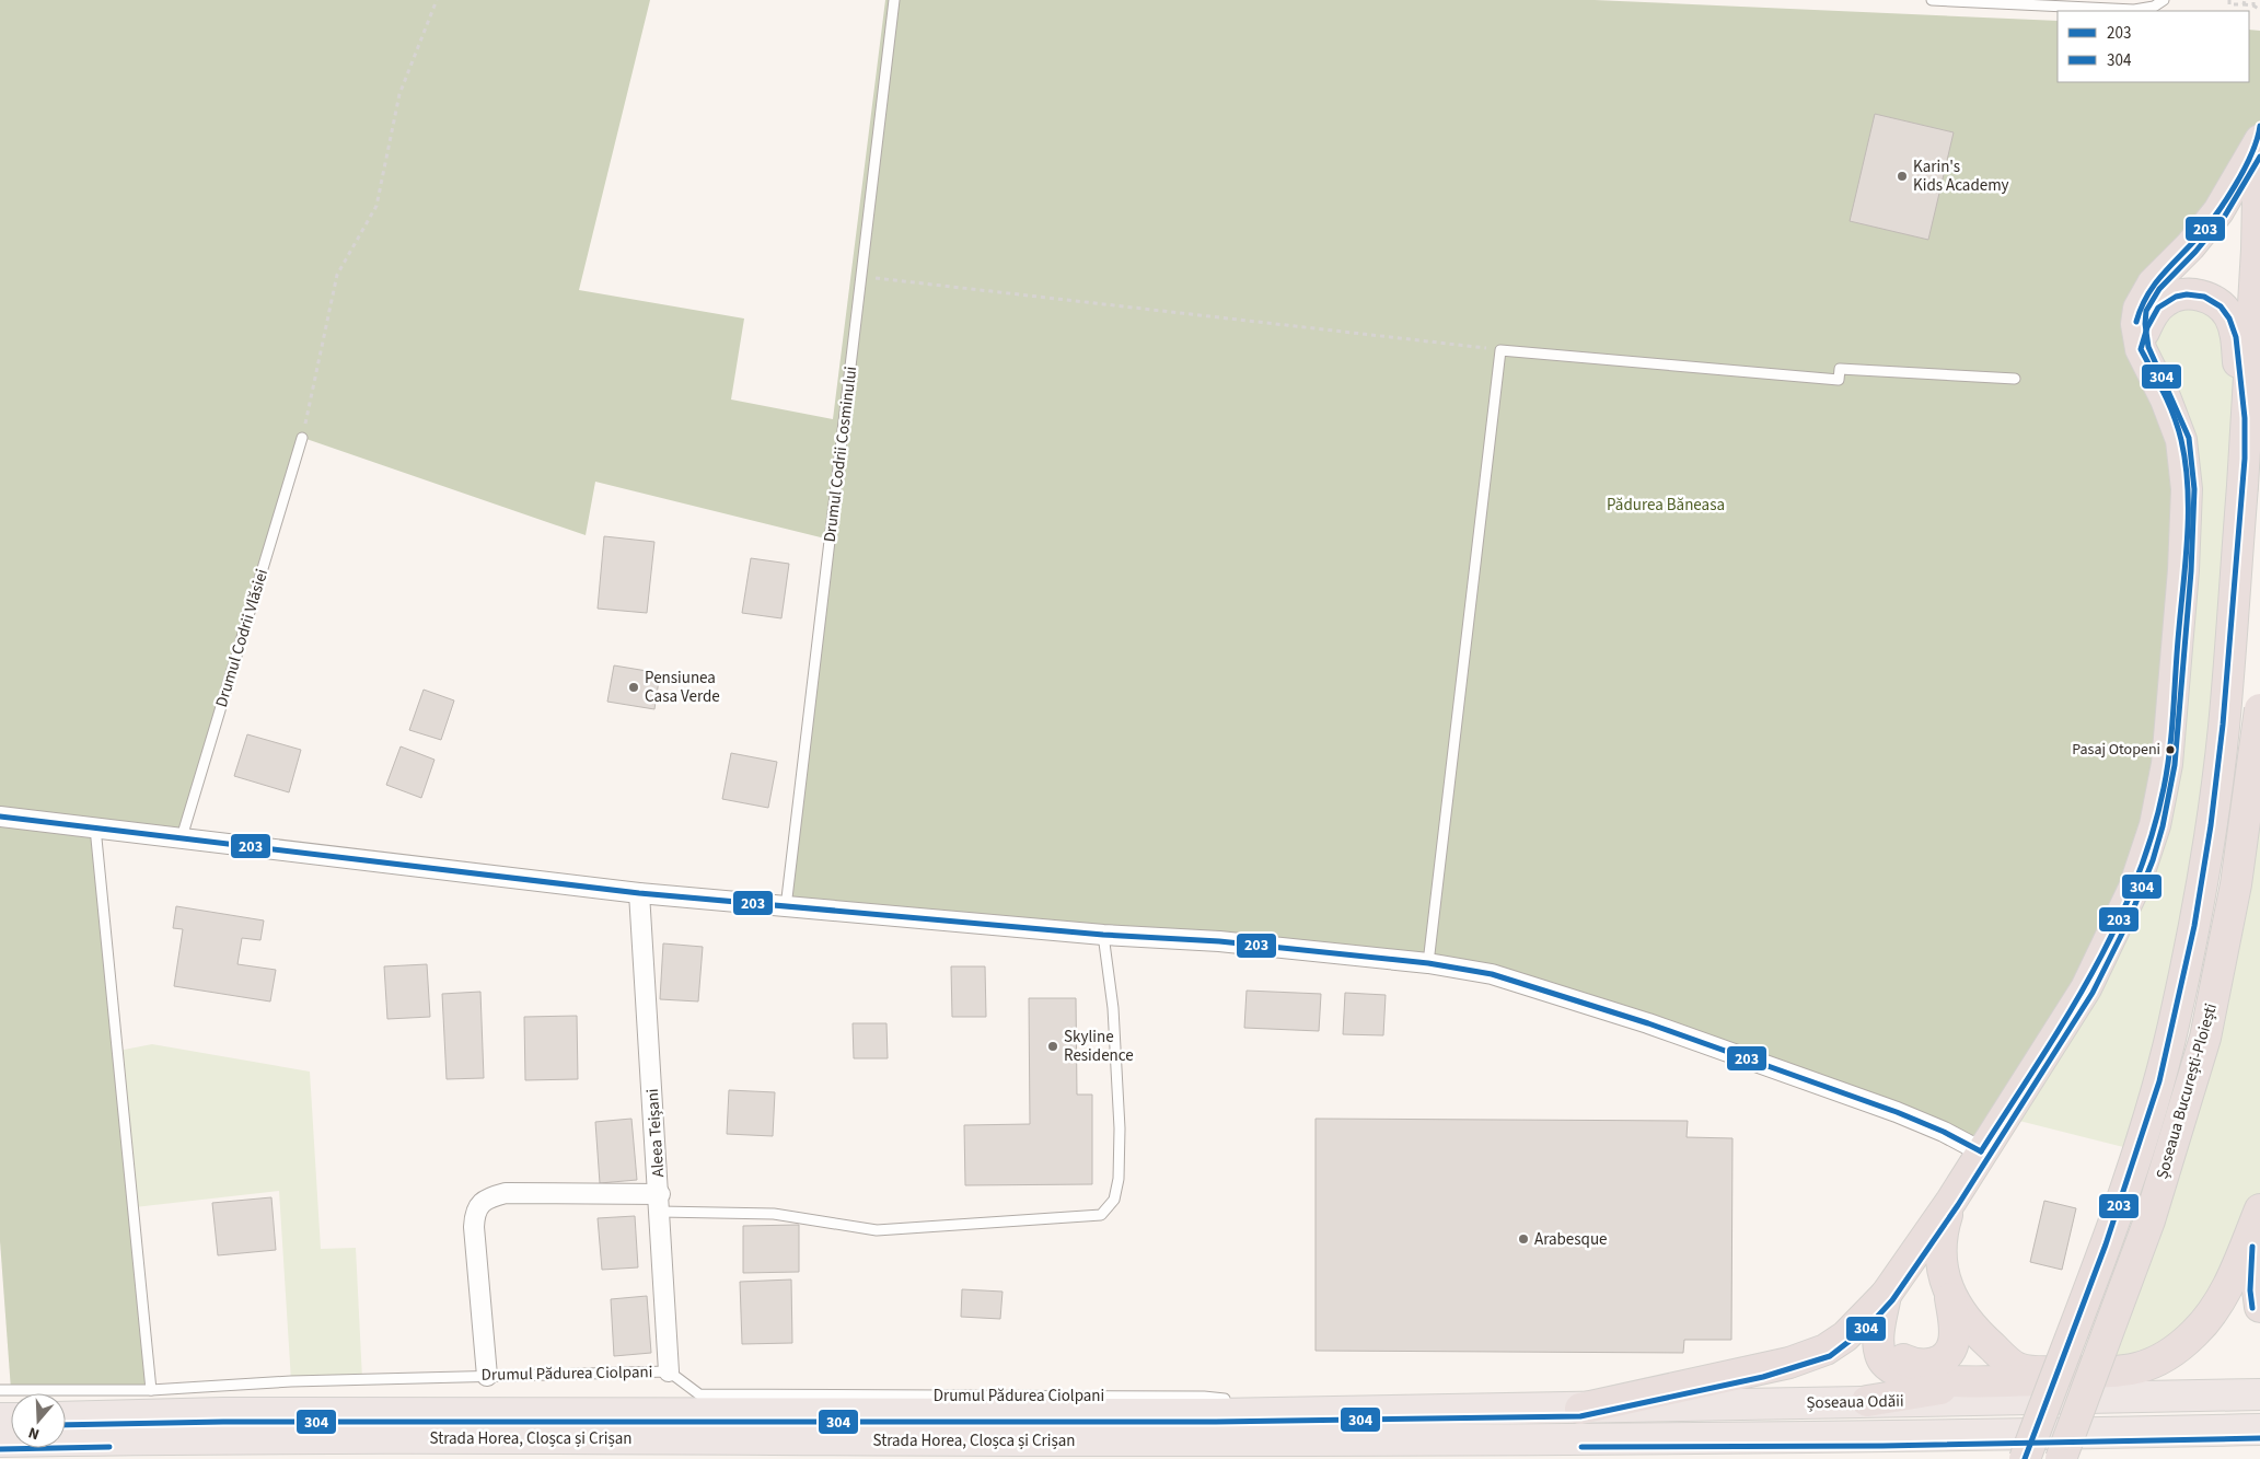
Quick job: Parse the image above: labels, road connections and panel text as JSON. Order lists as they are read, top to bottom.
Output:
{
  "streets": {
    "highway": ["Șoseaua București-Ploiești"],
    "main road": ["Șoseaua Odăii", "Strada Horea, Cloșca și Crișan"],
    "street": ["Aleea Teișani"],
    "lane": ["Drumul Codrii Cosminului", "Drumul Codrii Vlăsiei", "Drumul Pădurea Ciolpani"]
  },
  "crossings": [
    ["Aleea Teișani", "Drumul Pădurea Ciolpani"],
    ["Drumul Pădurea Ciolpani", "Strada Horea, Cloșca și Crișan"],
    ["Șoseaua Odăii", "Strada Horea, Cloșca și Crișan"]
  ],
  "parks": ["Pădurea Băneasa"],
  "places": [
    "Karin's Kids Academy",
    "Pensiunea Casa Verde",
    "Pasaj Otopeni",
    "Skyline Residence",
    "Arabesque"
  ],
  "lines": ["transit line 203", "transit line 304"],
  "legend": ["203", "304"],
  "north": "bottom"
}
